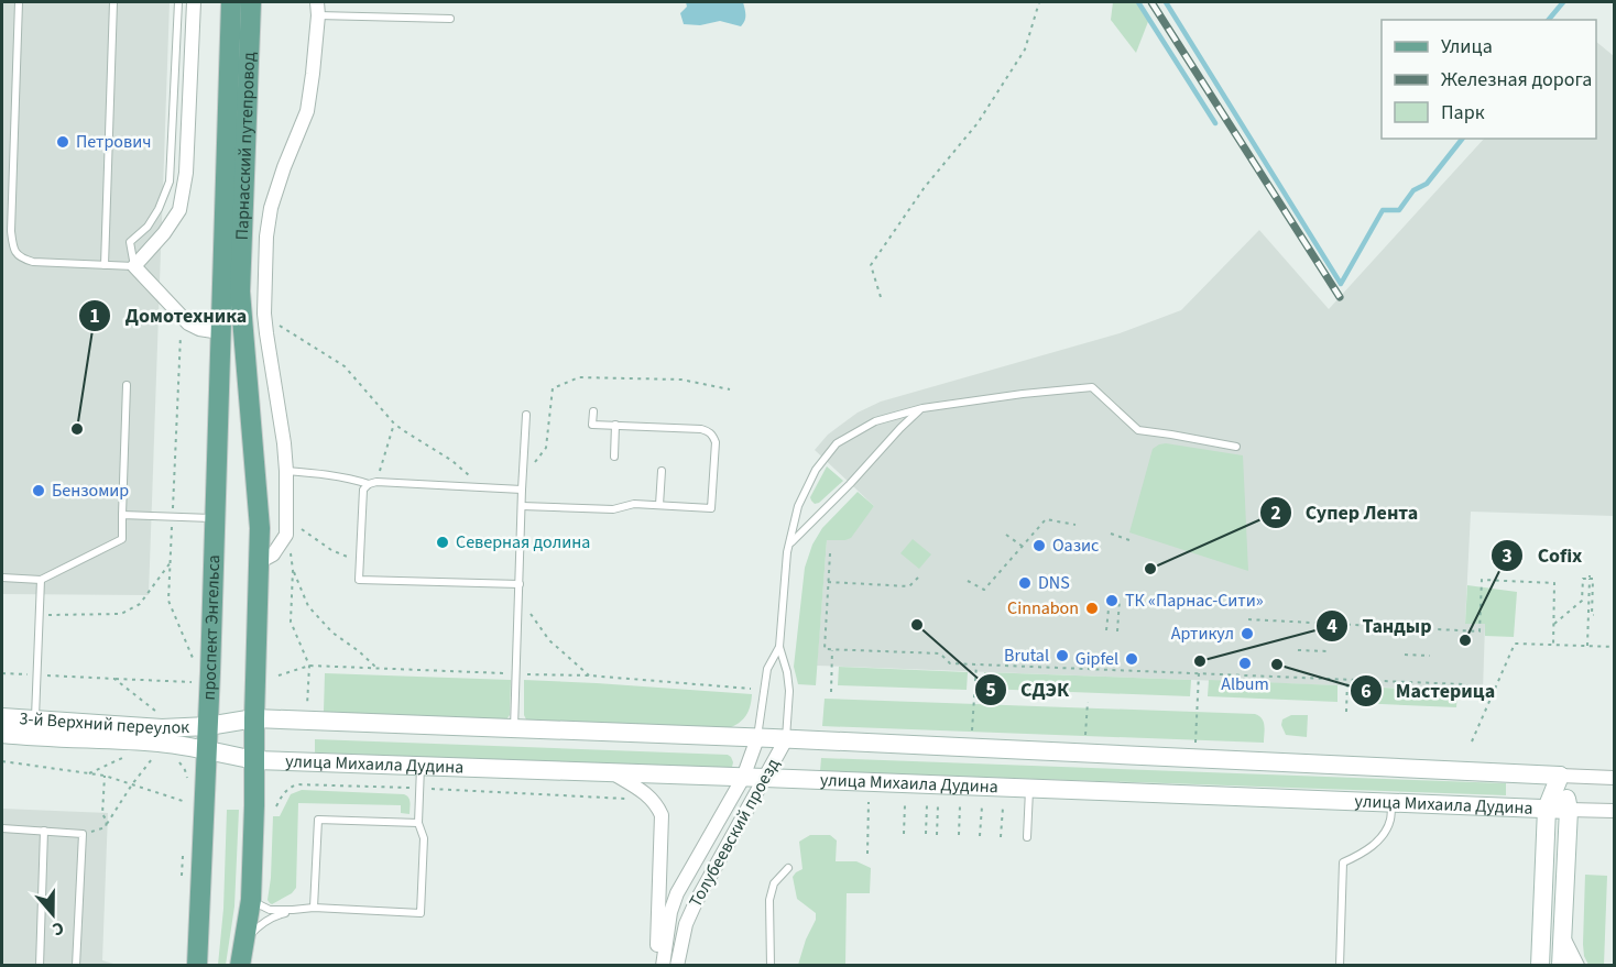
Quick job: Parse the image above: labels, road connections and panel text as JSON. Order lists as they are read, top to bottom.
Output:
{
  "streets": {
    "main road": ["Парнасский путепровод", "проспект Энгельса"],
    "street": ["3-й Верхний переулок", "улица Михаила Дудина", "Толубеевский проезд"]
  },
  "crossings": [
    ["Парнасский путепровод", "проспект Энгельса"],
    ["проспект Энгельса", "3-й Верхний переулок"],
    ["проспект Энгельса", "улица Михаила Дудина"],
    ["3-й Верхний переулок", "улица Михаила Дудина"],
    ["улица Михаила Дудина", "Толубеевский проезд"]
  ],
  "places": [
    "Петрович",
    "Домотехника",
    "Бензомир",
    "Северная долина",
    "Оазис",
    "Супер Лента",
    "DNS",
    "ТК «Парнас-Сити»",
    "Cinnabon",
    "СДЭК",
    "Артикул",
    "Cofix",
    "Brutal",
    "Gipfel",
    "Тандыр",
    "Album",
    "Мастерица"
  ],
  "legend": ["Улица", "Железная дорога", "Парк"],
  "north": "bottom"
}
